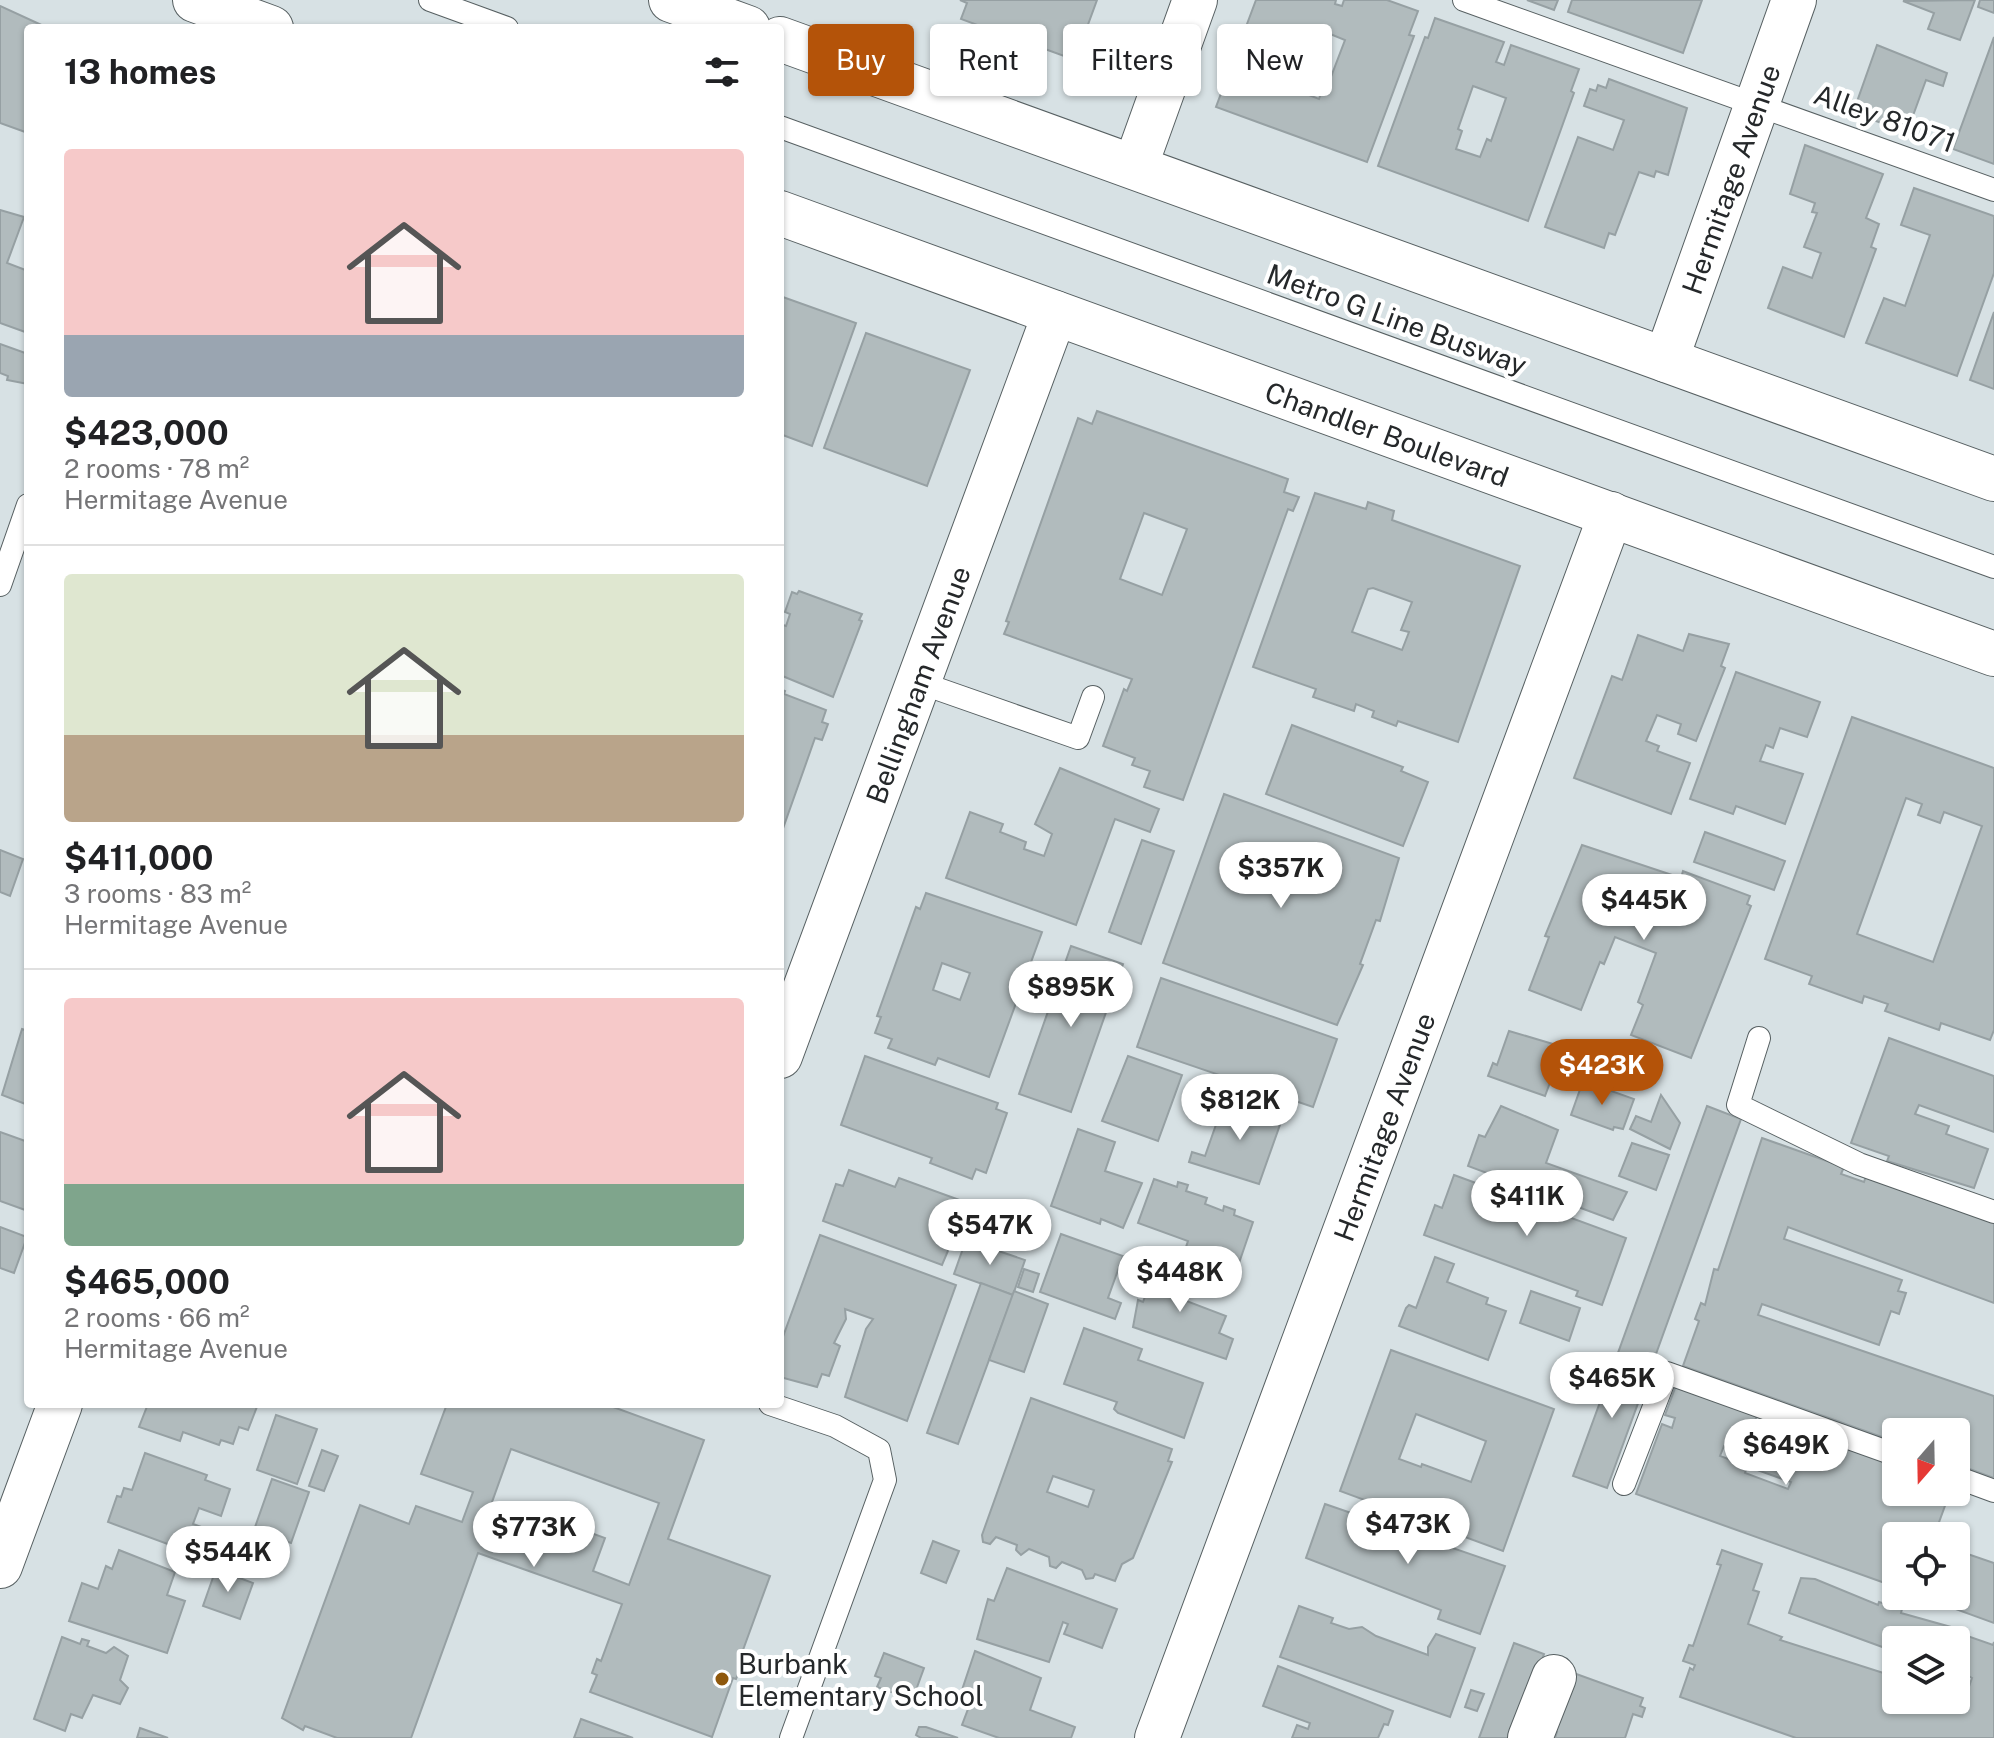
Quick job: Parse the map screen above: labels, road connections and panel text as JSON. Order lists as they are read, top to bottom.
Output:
{
  "streets": {
    "street": ["Hermitage Avenue", "Chandler Boulevard", "Bellingham Avenue"],
    "lane": ["Alley 81071", "Metro G Line Busway"]
  },
  "crossings": [
    ["Alley 81071", "Hermitage Avenue"],
    ["Hermitage Avenue", "Chandler Boulevard"],
    ["Chandler Boulevard", "Bellingham Avenue"]
  ],
  "places": ["Burbank Elementary School"],
  "north": "bottom",
  "page": {
    "chip": [
      "Buy",
      "Rent",
      "Filters",
      "New"
    ],
    "heading": "13 homes",
    "list": [
      {
        "name": "$423,000",
        "note": "2 rooms · 78 m² · Hermitage Avenue"
      },
      {
        "name": "$411,000",
        "note": "3 rooms · 83 m² · Hermitage Avenue"
      },
      {
        "name": "$465,000",
        "note": "2 rooms · 66 m² · Hermitage Avenue"
      }
    ],
    "price": [
      "$357K",
      "$445K",
      "$895K",
      "$423K",
      "$812K",
      "$411K",
      "$547K",
      "$448K",
      "$465K",
      "$649K",
      "$473K",
      "$773K",
      "$544K"
    ]
  }
}
